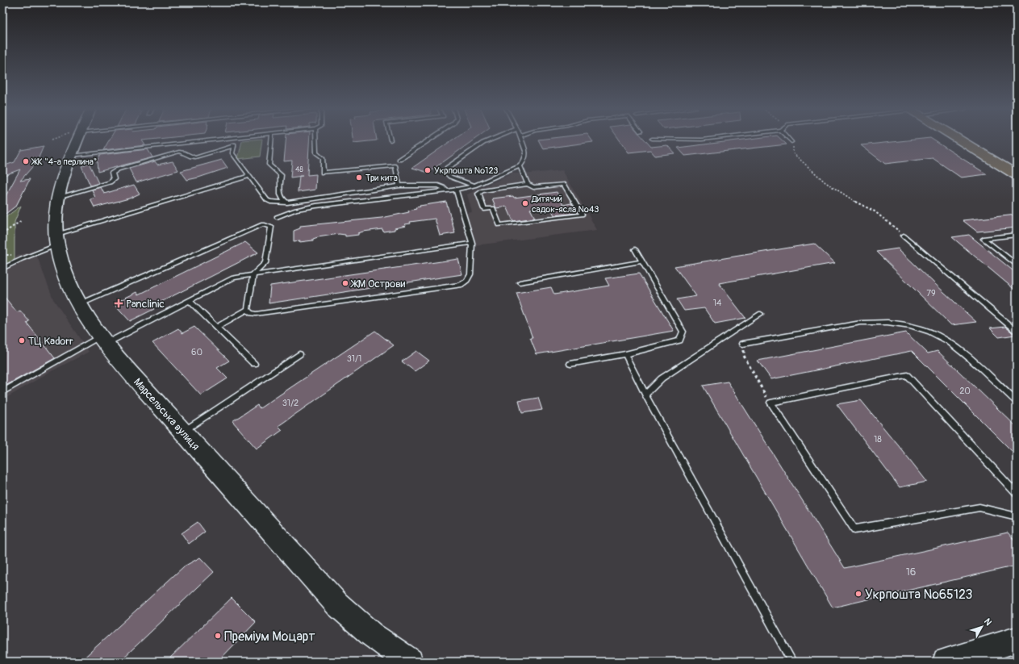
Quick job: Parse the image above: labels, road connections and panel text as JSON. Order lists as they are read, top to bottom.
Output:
{
  "streets": {
    "street": ["Марсельська вулиця"]
  },
  "places": {
    "other": [
      "ЖК \"4-а перлина\"",
      "Укрпошта №123",
      "Три кита",
      "Дитячий садок-ясла №43",
      "ЖМ Острови",
      "ТЦ Kadorr",
      "Укрпошта №65123",
      "Преміум Моцарт"
    ],
    "health": ["Panclinic"]
  },
  "house_numbers": [
    "48",
    "79",
    "14",
    "60",
    "31/1",
    "20",
    "31/2",
    "18",
    "16"
  ],
  "north": "top right"
}
